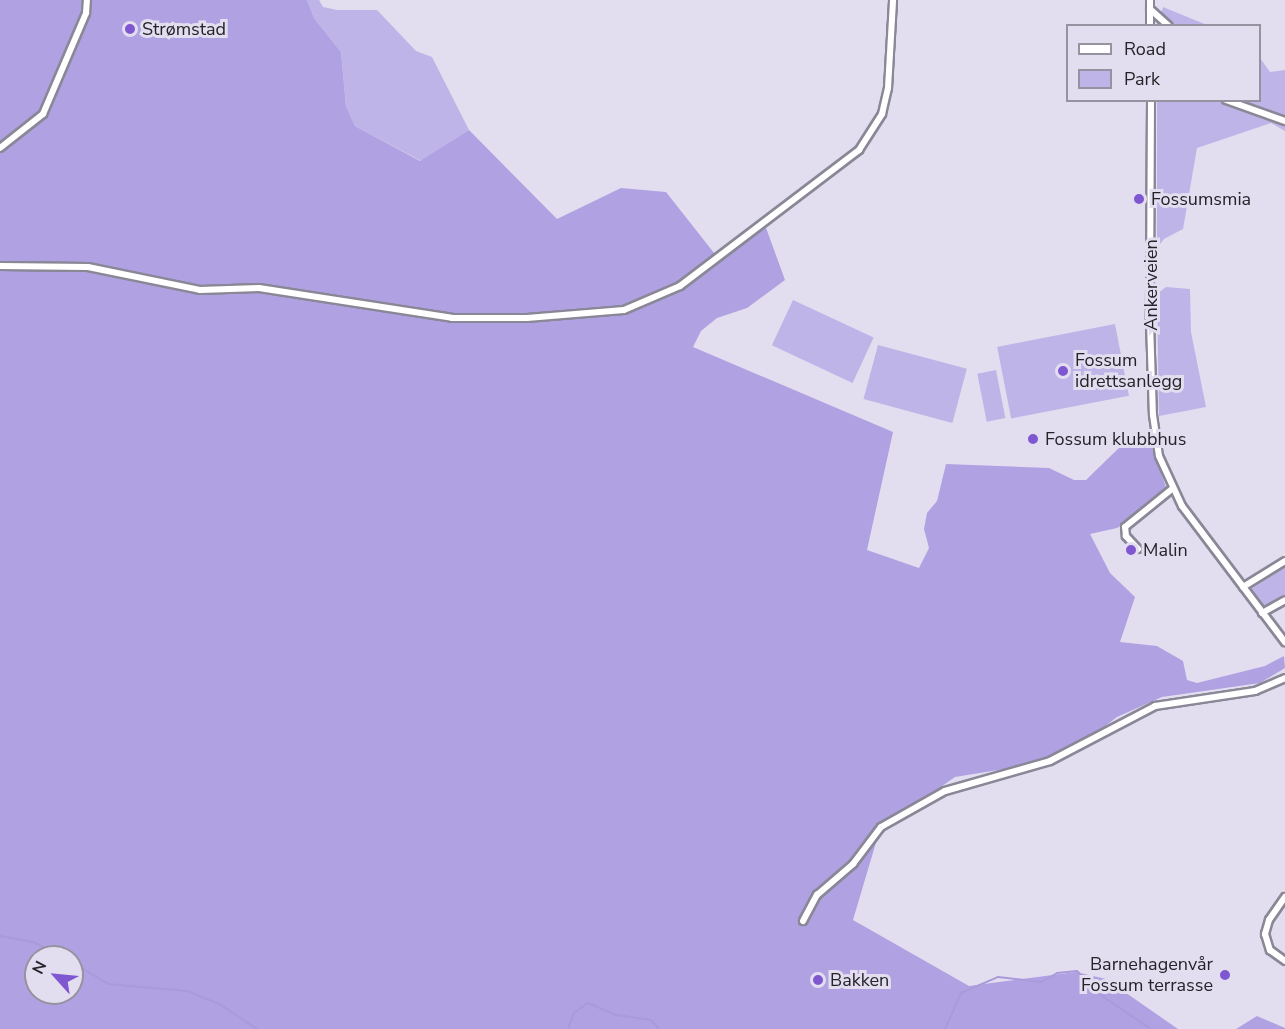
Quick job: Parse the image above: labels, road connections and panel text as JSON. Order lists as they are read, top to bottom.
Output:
{
  "streets": {
    "street": ["Ankerveien"]
  },
  "places": [
    "Strømstad",
    "Fossumsmia",
    "Fossum idrettsanlegg",
    "Fossum klubbhus",
    "Malin",
    "Barnehagenvår Fossum terrasse",
    "Bakken"
  ],
  "legend": ["Road", "Park"],
  "north": "top left"
}
